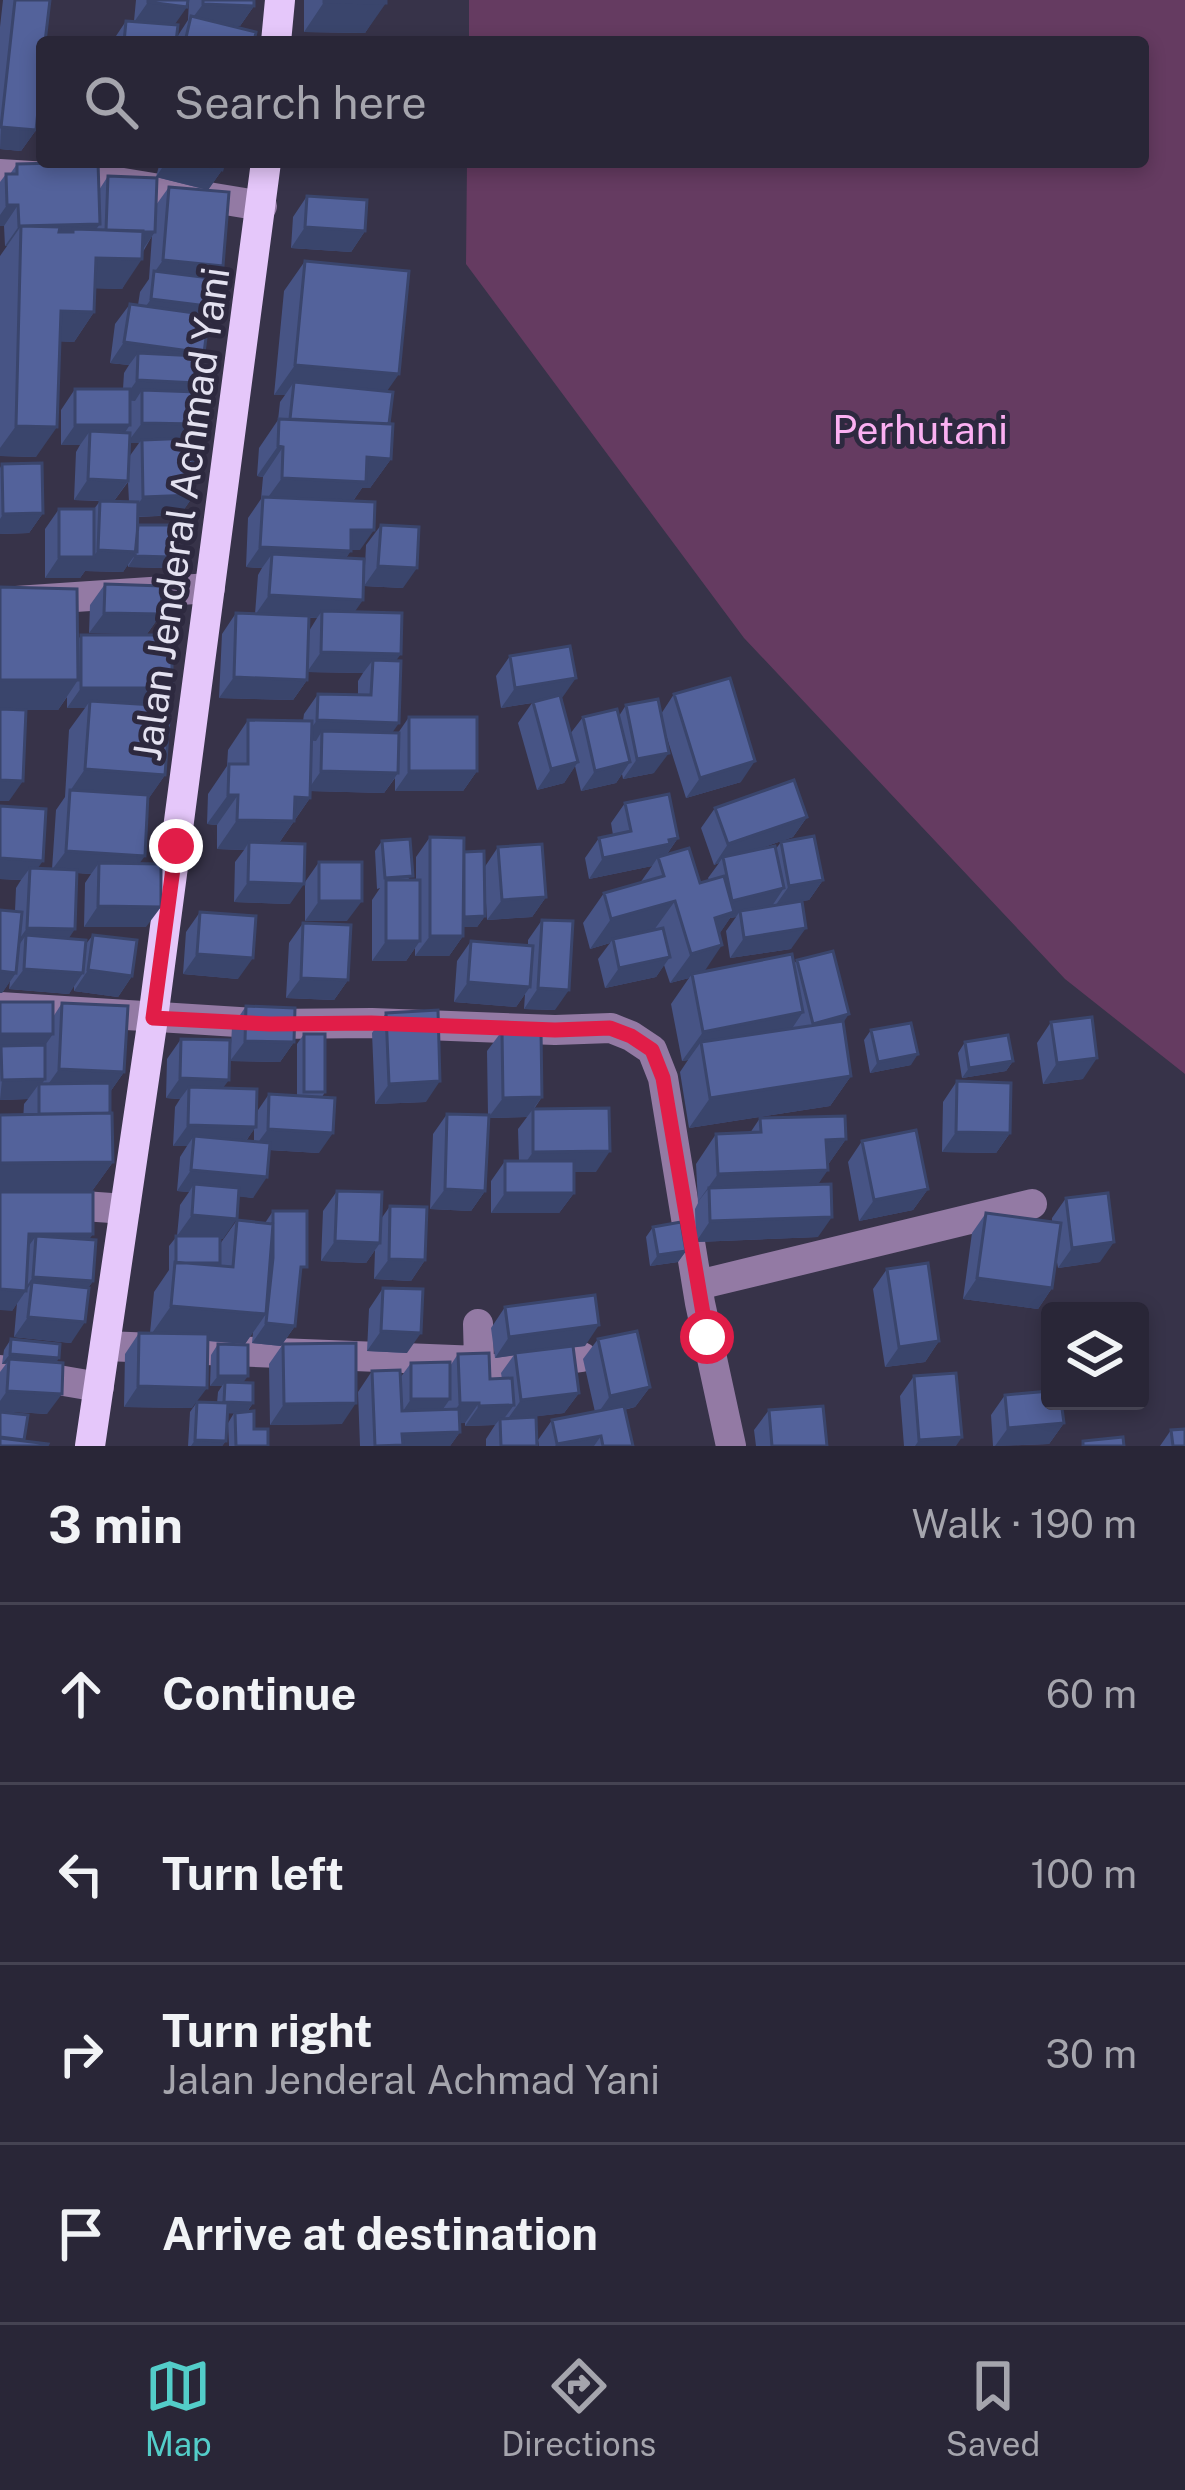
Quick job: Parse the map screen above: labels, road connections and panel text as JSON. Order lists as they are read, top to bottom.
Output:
{
  "streets": {
    "main road": ["Jalan Jenderal Achmad Yani"]
  },
  "parks": ["Perhutani"],
  "page": {
    "search": "Search here",
    "heading": ["3 min", "Walk · 190 m"],
    "list": [
      ["Continue", "60 m"],
      ["Turn left", "100 m"],
      ["Turn right", "Jalan Jenderal Achmad Yani", "30 m"],
      "Arrive at destination"
    ],
    "nav": ["Map", "Directions", "Saved"]
  }
}
